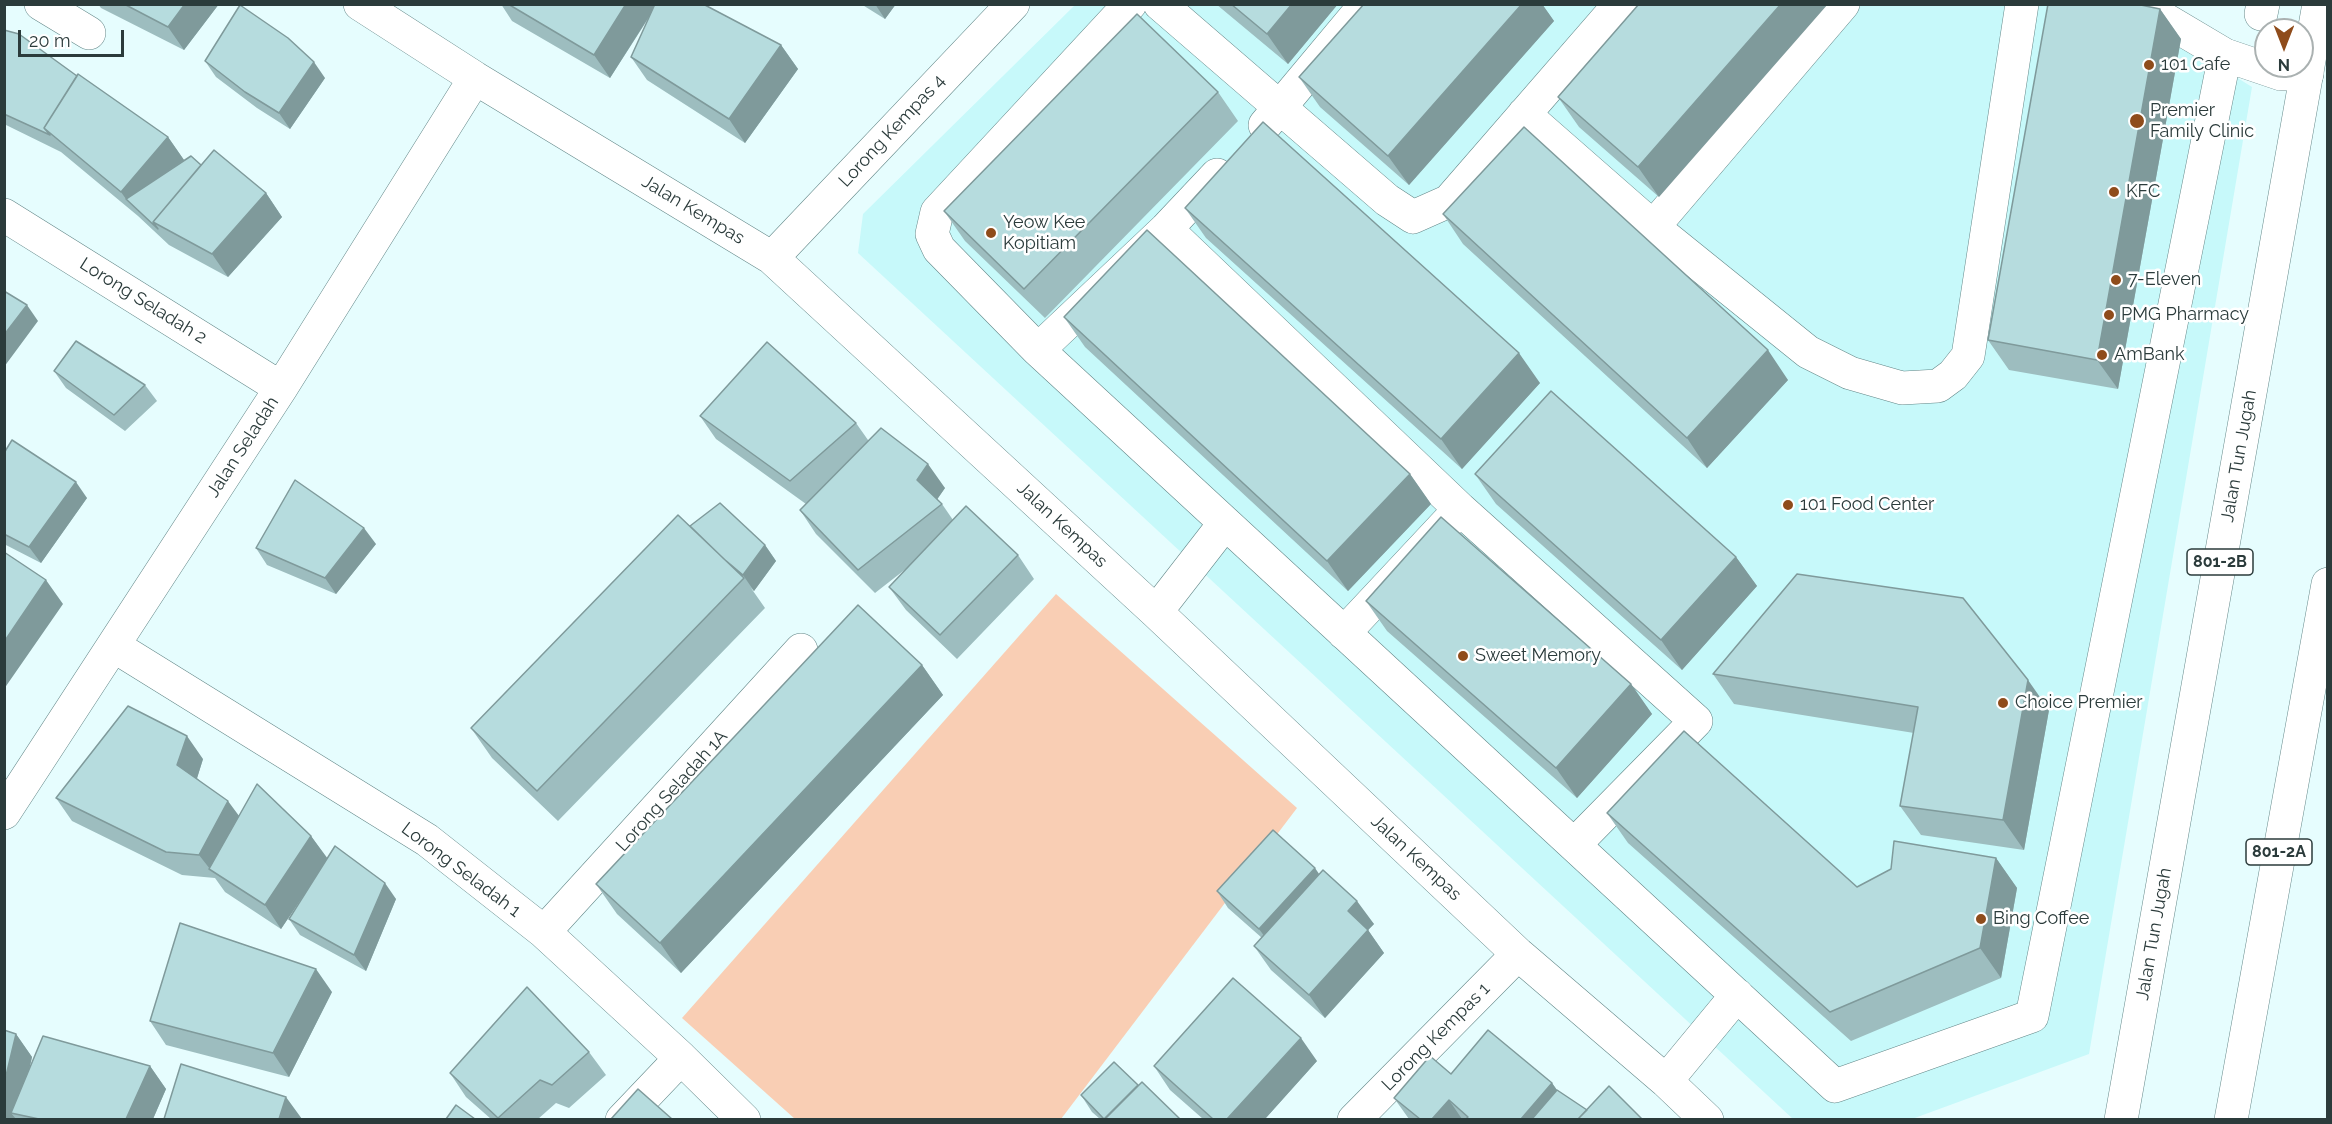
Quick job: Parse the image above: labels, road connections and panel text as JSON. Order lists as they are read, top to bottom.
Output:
{
  "streets": {
    "main road": [
      "Lorong Kempas 4",
      "Jalan Kempas",
      "Lorong Seladah 2",
      "Jalan Seladah",
      "Jalan Tun Jugah",
      "801-2B",
      "Lorong Seladah 1A",
      "801-2A",
      "Lorong Seladah 1",
      "Lorong Kempas 1"
    ]
  },
  "crossings": [
    ["Lorong Kempas 4", "Jalan Kempas"],
    ["Jalan Kempas", "Jalan Seladah"],
    ["Jalan Kempas", "Lorong Kempas 1"],
    ["Lorong Seladah 2", "Jalan Seladah"],
    ["Jalan Seladah", "Lorong Seladah 1"],
    ["Lorong Seladah 1A", "Lorong Seladah 1"]
  ],
  "places": [
    "101 Cafe",
    "Premier Family Clinic",
    "KFC",
    "Yeow Kee Kopitiam",
    "7-Eleven",
    "PMG Pharmacy",
    "AmBank",
    "101 Food Center",
    "Sweet Memory",
    "Choice Premier",
    "Bing Coffee"
  ],
  "scale_bar": "20 m",
  "north": "bottom"
}
